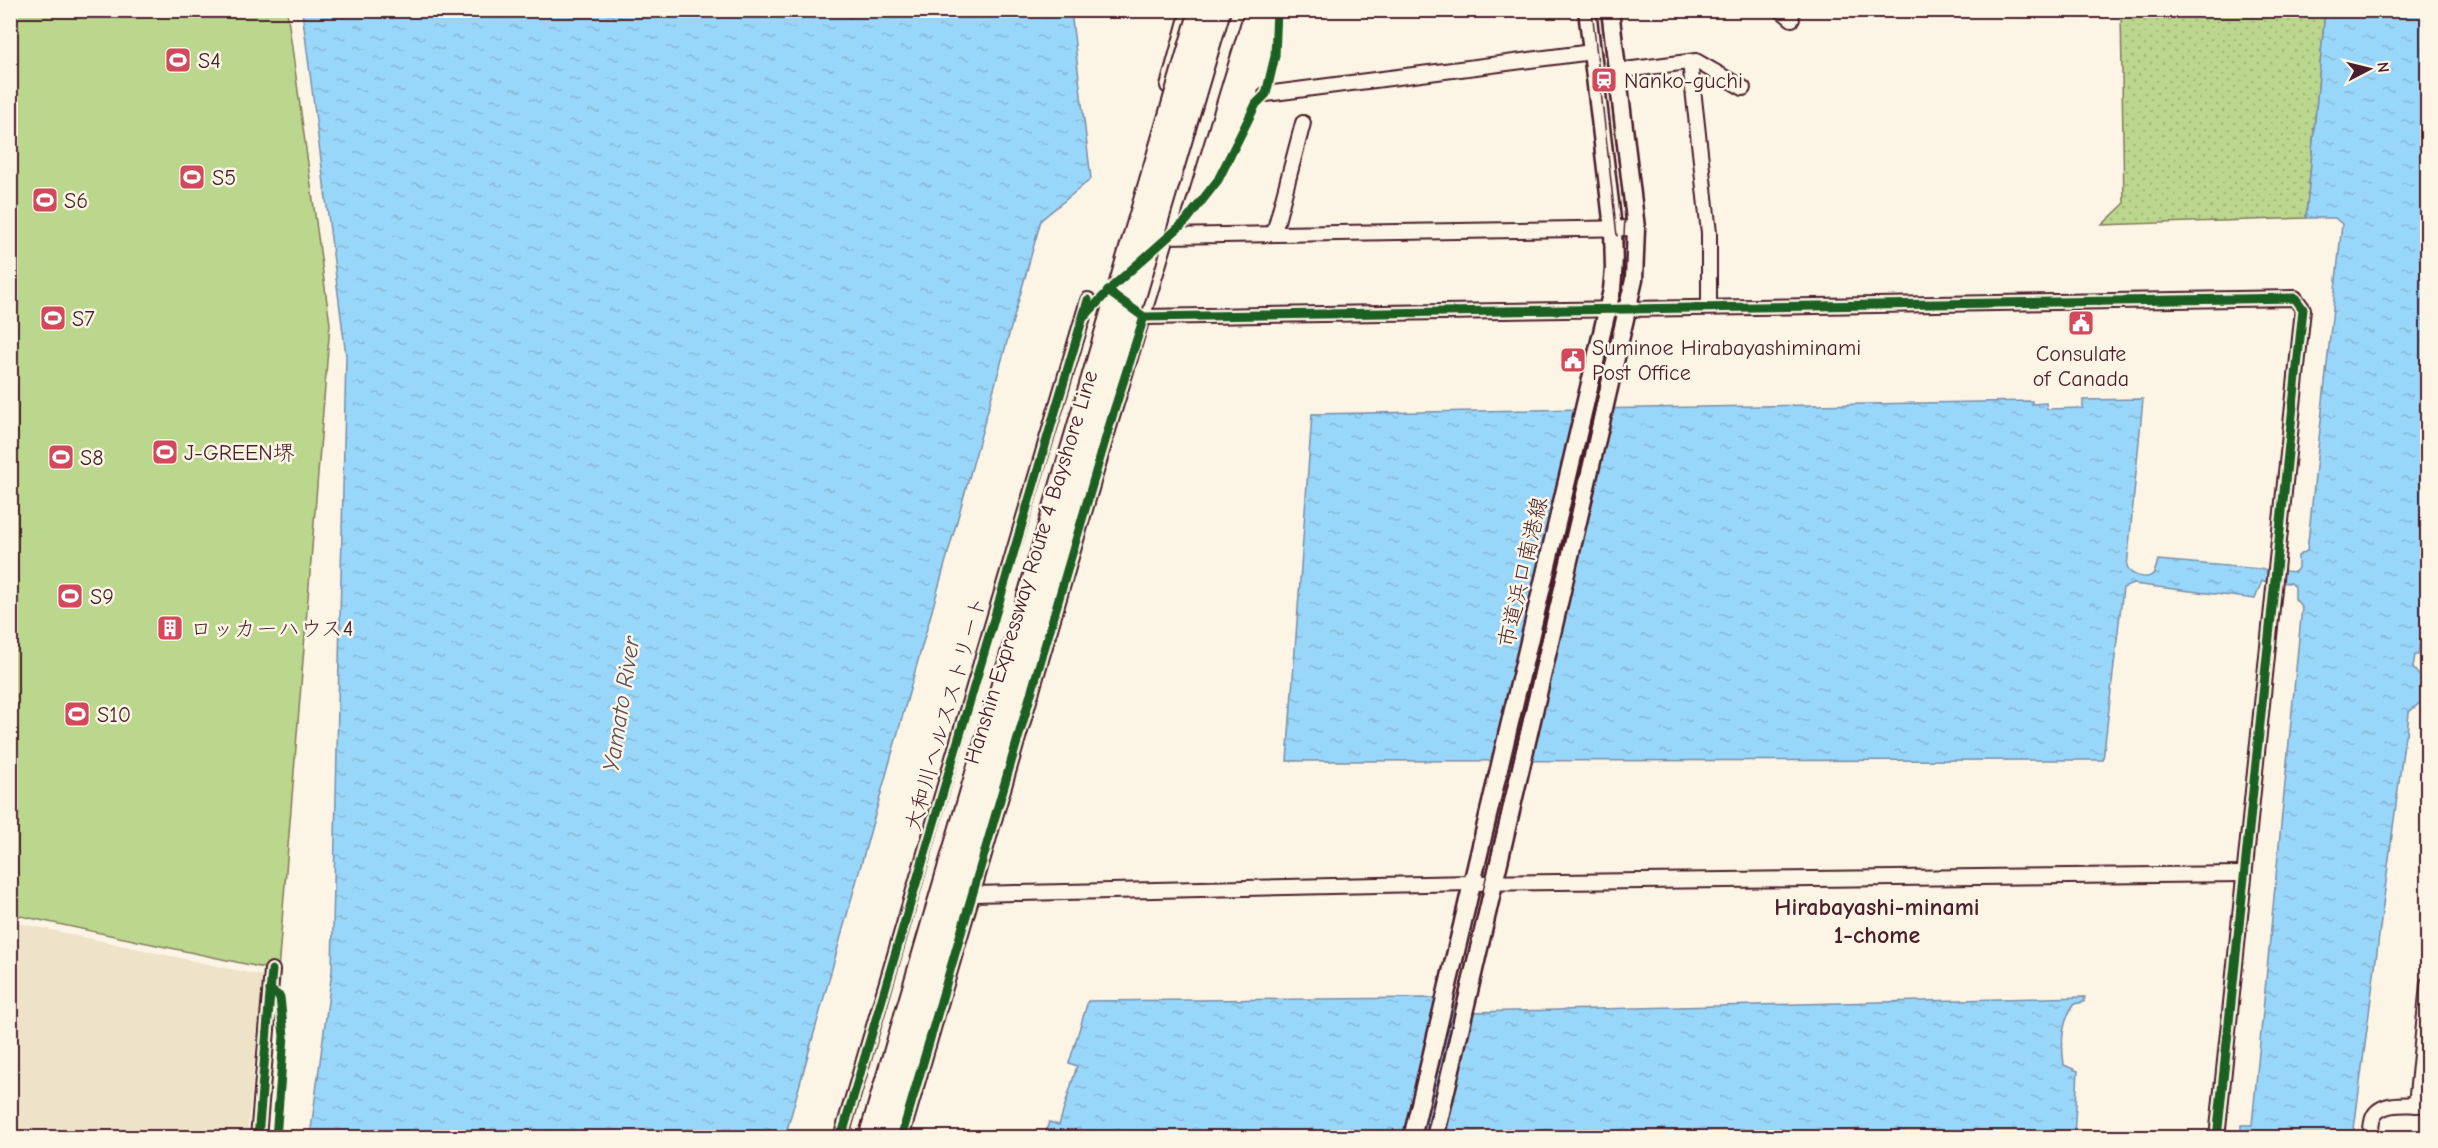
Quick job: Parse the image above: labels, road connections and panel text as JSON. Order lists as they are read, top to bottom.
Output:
{
  "streets": {
    "highway": ["Hanshin Expressway Route 4 Bayshore Line"],
    "main road": ["市道浜口南港線"],
    "street": ["大和川ヘルスストリート"]
  },
  "districts": ["Hirabayashi-minami 1-chome"],
  "water": ["Yamato River"],
  "places": {
    "sports": [
      "S4",
      "S5",
      "S6",
      "S7",
      "J-GREEN堺",
      "S8",
      "S9",
      "S10"
    ],
    "station": ["Nanko-guchi"],
    "public building": ["Consulate of Canada", "Suminoe Hirabayashiminami Post Office"],
    "building": ["ロッカーハウス4"]
  },
  "north": "right"
}
